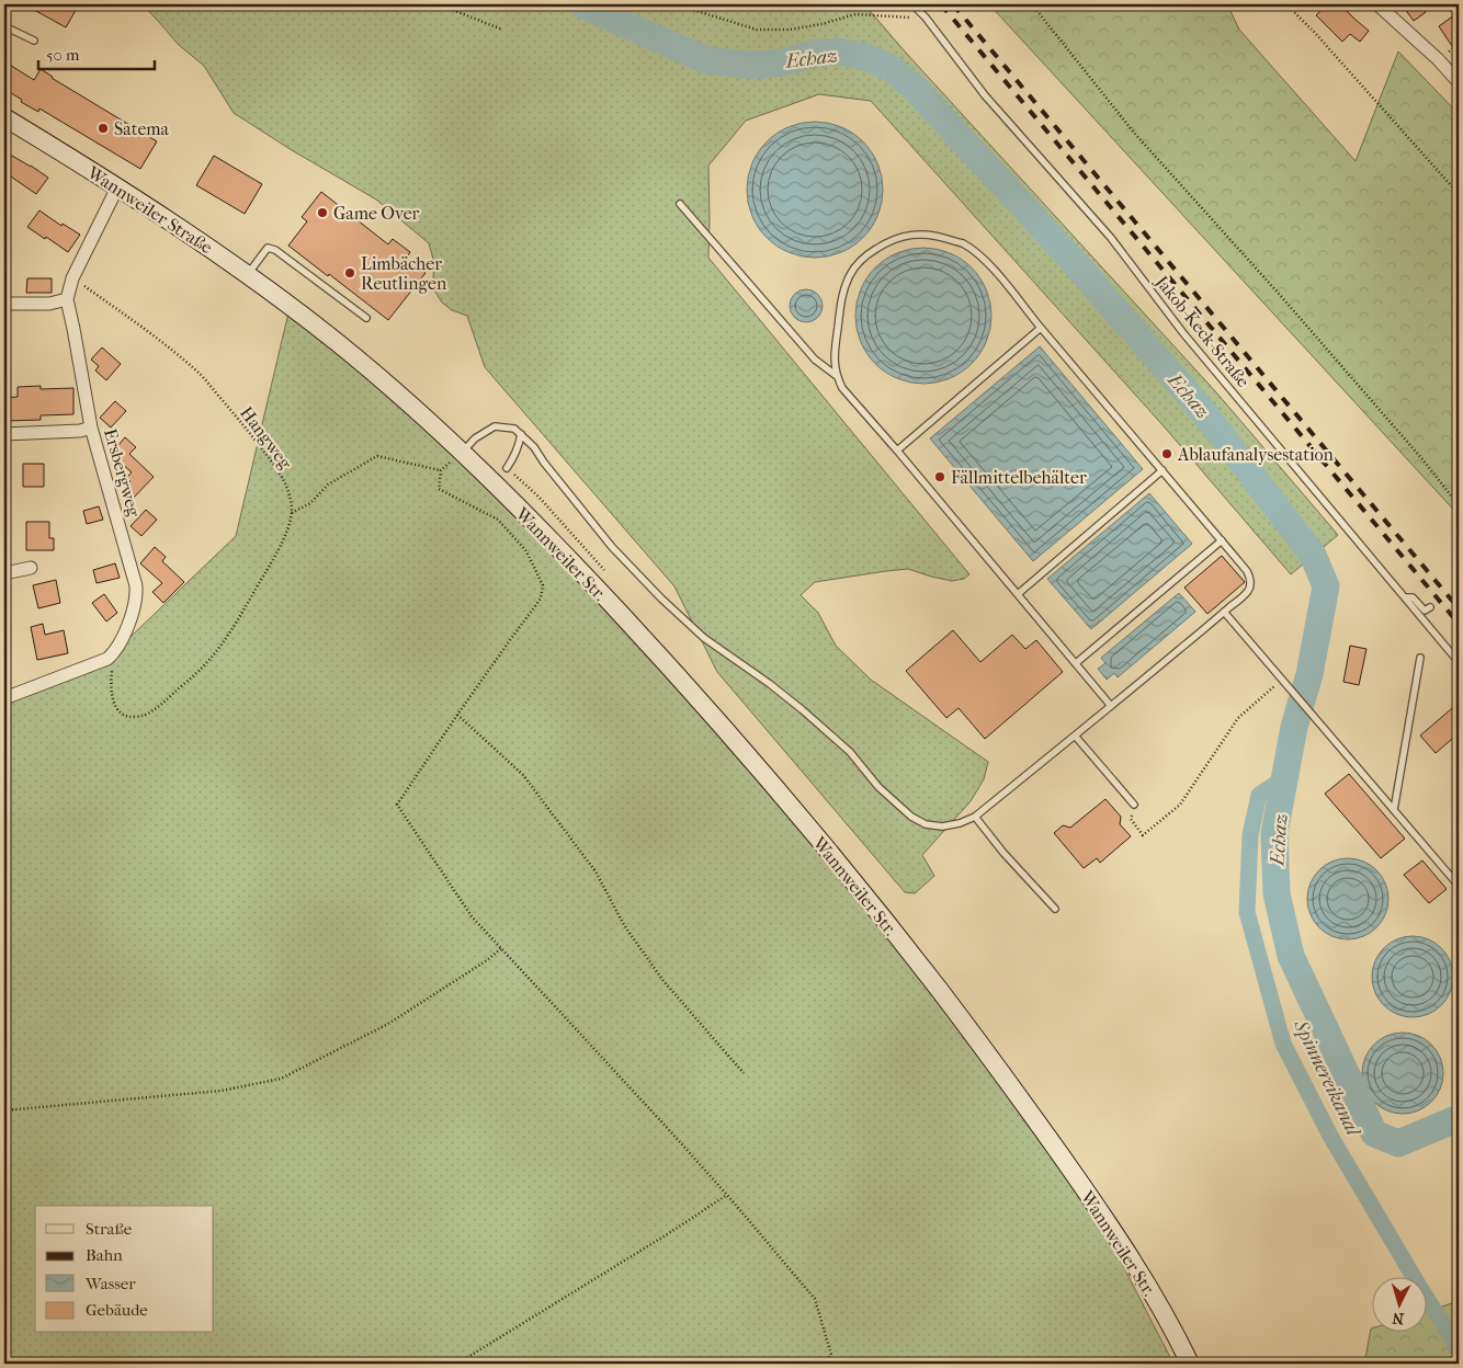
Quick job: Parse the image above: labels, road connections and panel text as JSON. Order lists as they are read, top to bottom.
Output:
{
  "streets": {
    "main road": ["Wannweiler Straße", "Wannweiler Str."],
    "street": ["Ersbergweg"],
    "lane": ["Jakob-Keck-Straße"],
    "path": ["Hangweg"]
  },
  "crossings": [
    ["Wannweiler Straße", "Ersbergweg"],
    ["Wannweiler Straße", "Wannweiler Str."],
    ["Hangweg", "Ersbergweg"]
  ],
  "water": ["Echaz", "Spinnereikanal"],
  "places": [
    "Satema",
    "Game Over",
    "Limbächer Reutlingen",
    "Ablaufanalysestation",
    "Fällmittelbehälter"
  ],
  "legend": [
    "Straße",
    "Bahn",
    "Wasser",
    "Gebäude"
  ],
  "scale_bar": "50 m",
  "north": "bottom"
}
